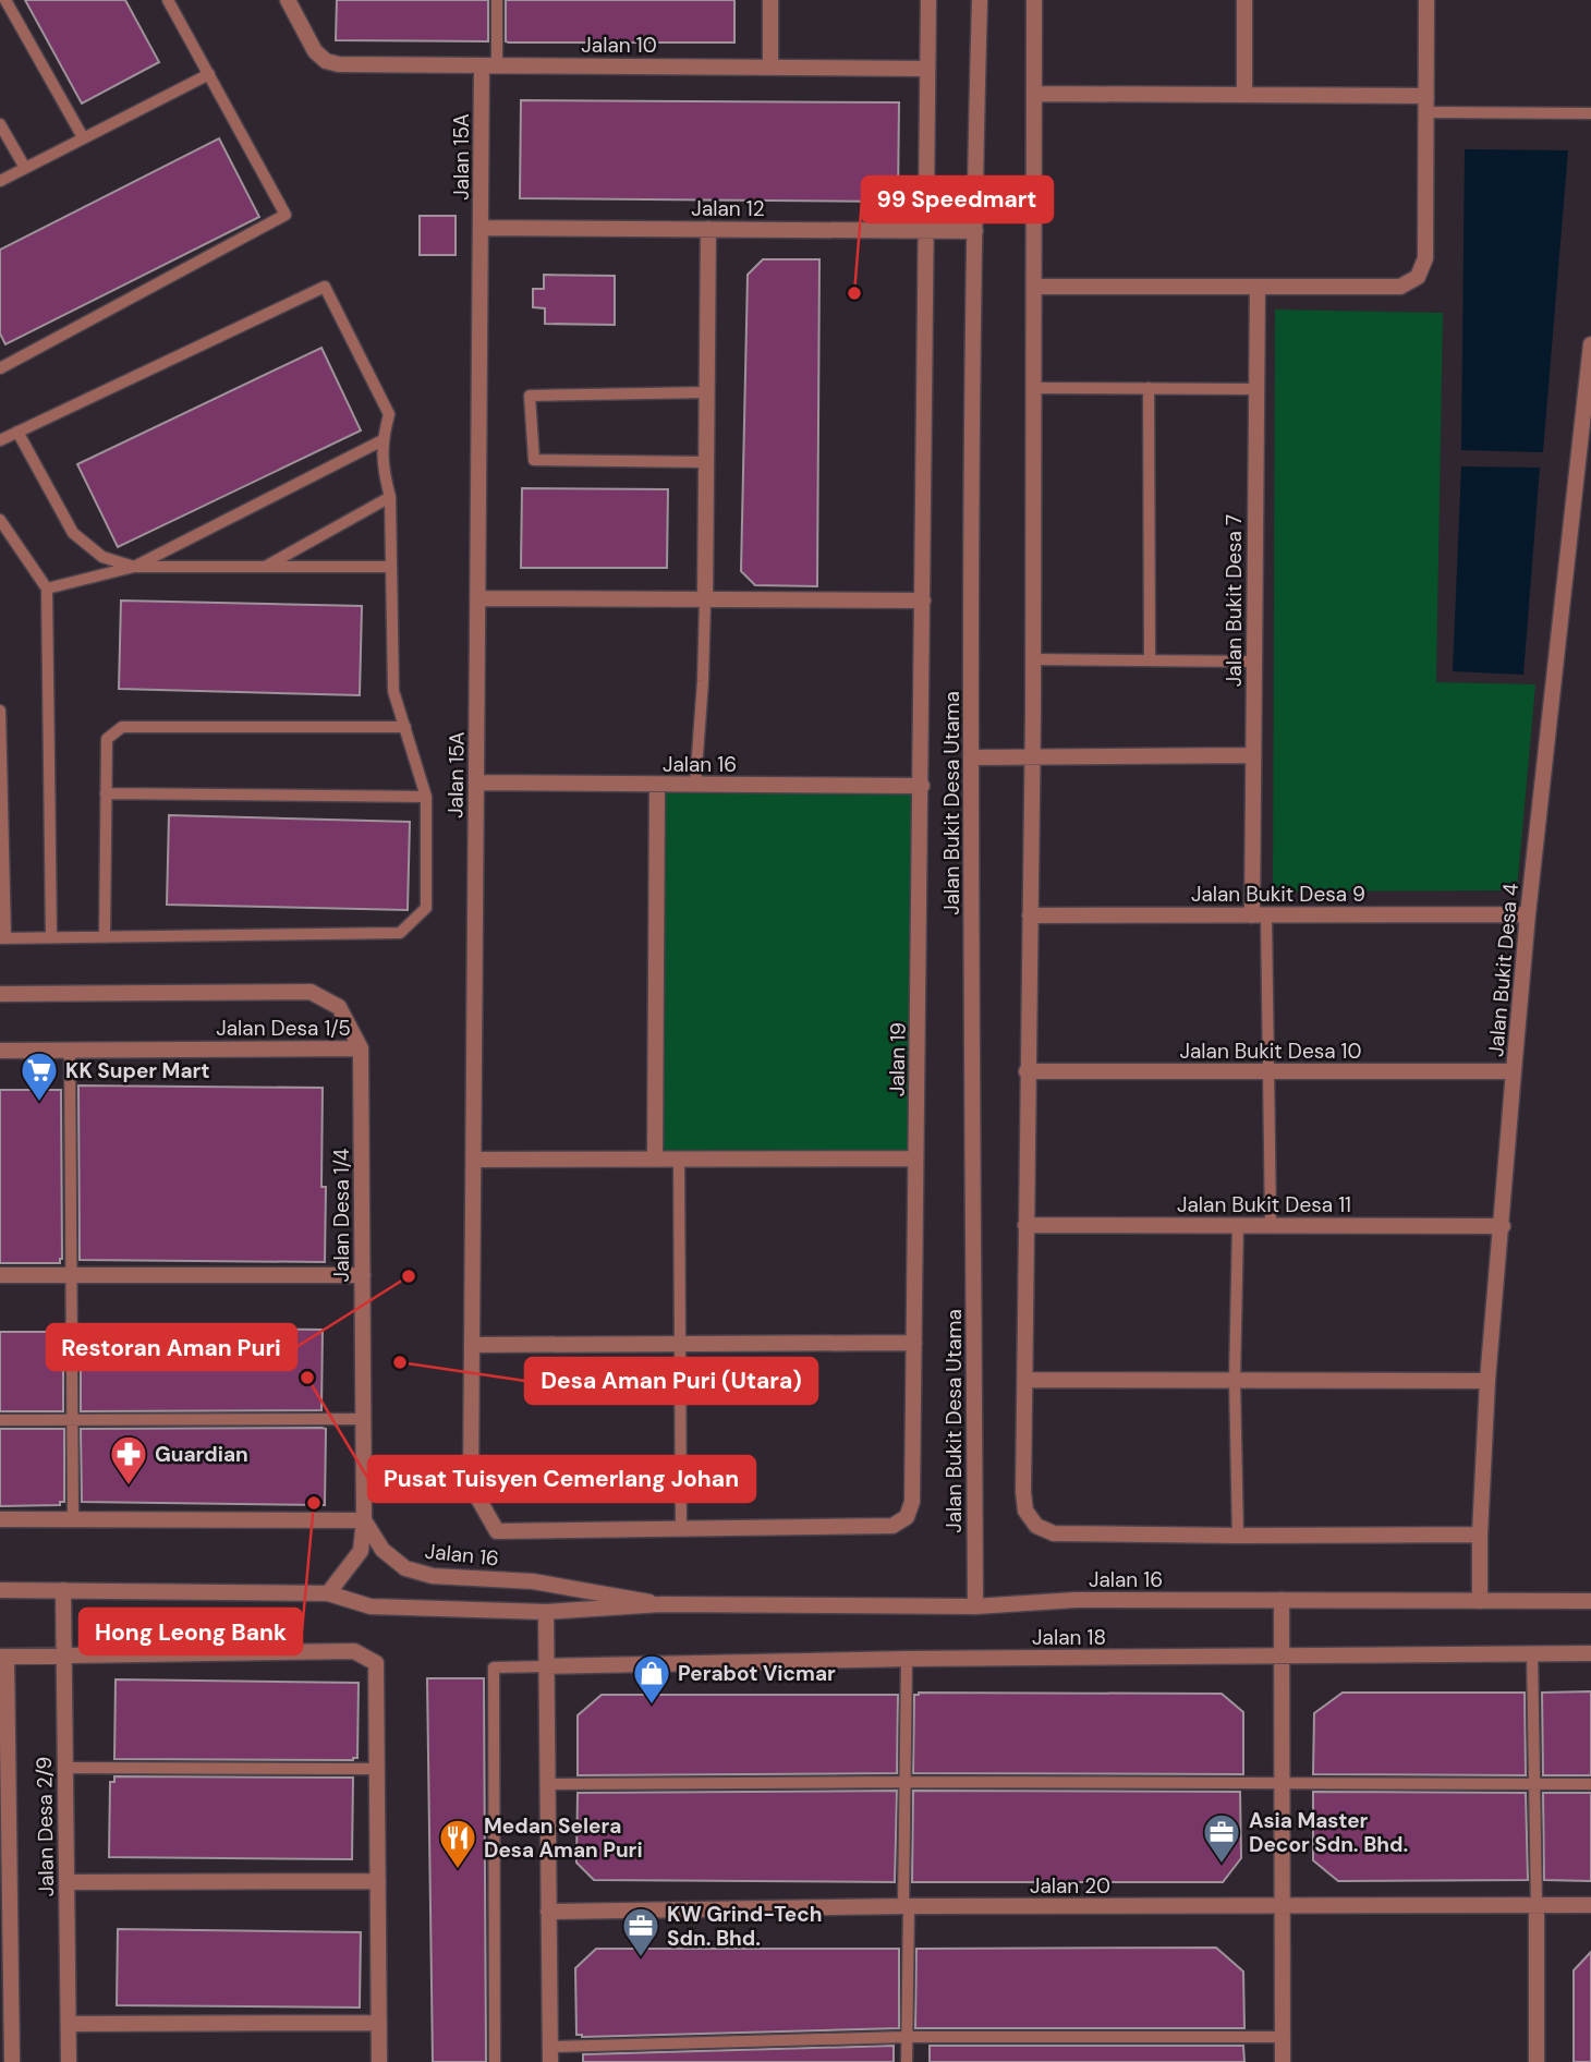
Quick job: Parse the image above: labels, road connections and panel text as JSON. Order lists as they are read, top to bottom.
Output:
{
  "streets": {
    "street": [
      "Jalan 10",
      "Jalan 15A",
      "Jalan 12",
      "Jalan Bukit Desa 7",
      "Jalan 16",
      "Jalan Bukit Desa Utama",
      "Jalan Bukit Desa 9",
      "Jalan Bukit Desa 4",
      "Jalan Desa 1/5",
      "Jalan Bukit Desa 10",
      "Jalan 19",
      "Jalan Bukit Desa 11",
      "Jalan Desa 1/4",
      "Jalan 18",
      "Jalan Desa 2/9",
      "Jalan 20"
    ]
  },
  "crossings": [
    ["Jalan 10", "Jalan 15A"],
    ["Jalan 15A", "Jalan 12"],
    ["Jalan 15A", "Jalan 16"],
    ["Jalan 15A", "Jalan 19"],
    ["Jalan 12", "Jalan Bukit Desa Utama"],
    ["Jalan 12", "Jalan 19"],
    ["Jalan Bukit Desa 7", "Jalan Bukit Desa 9"],
    ["Jalan 16", "Jalan Bukit Desa Utama"],
    ["Jalan 16", "Jalan Bukit Desa 4"],
    ["Jalan 16", "Jalan 19"],
    ["Jalan 16", "Jalan Desa 1/4"],
    ["Jalan 16", "Jalan Desa 2/9"],
    ["Jalan Bukit Desa 9", "Jalan Bukit Desa 4"],
    ["Jalan Bukit Desa 4", "Jalan Bukit Desa 10"],
    ["Jalan Bukit Desa 4", "Jalan Bukit Desa 11"],
    ["Jalan Desa 1/5", "Jalan Desa 1/4"]
  ],
  "places": {
    "other": [
      "99 Speedmart",
      "Restoran Aman Puri",
      "Desa Aman Puri (Utara)",
      "Pusat Tuisyen Cemerlang Johan",
      "Hong Leong Bank"
    ],
    "supermarket": ["KK Super Mart"],
    "pharmacy": ["Guardian"],
    "shop": ["Perabot Vicmar"],
    "office": ["Asia Master Decor Sdn. Bhd.", "KW Grind-Tech Sdn. Bhd."],
    "restaurant": ["Medan Selera Desa Aman Puri"]
  }
}
